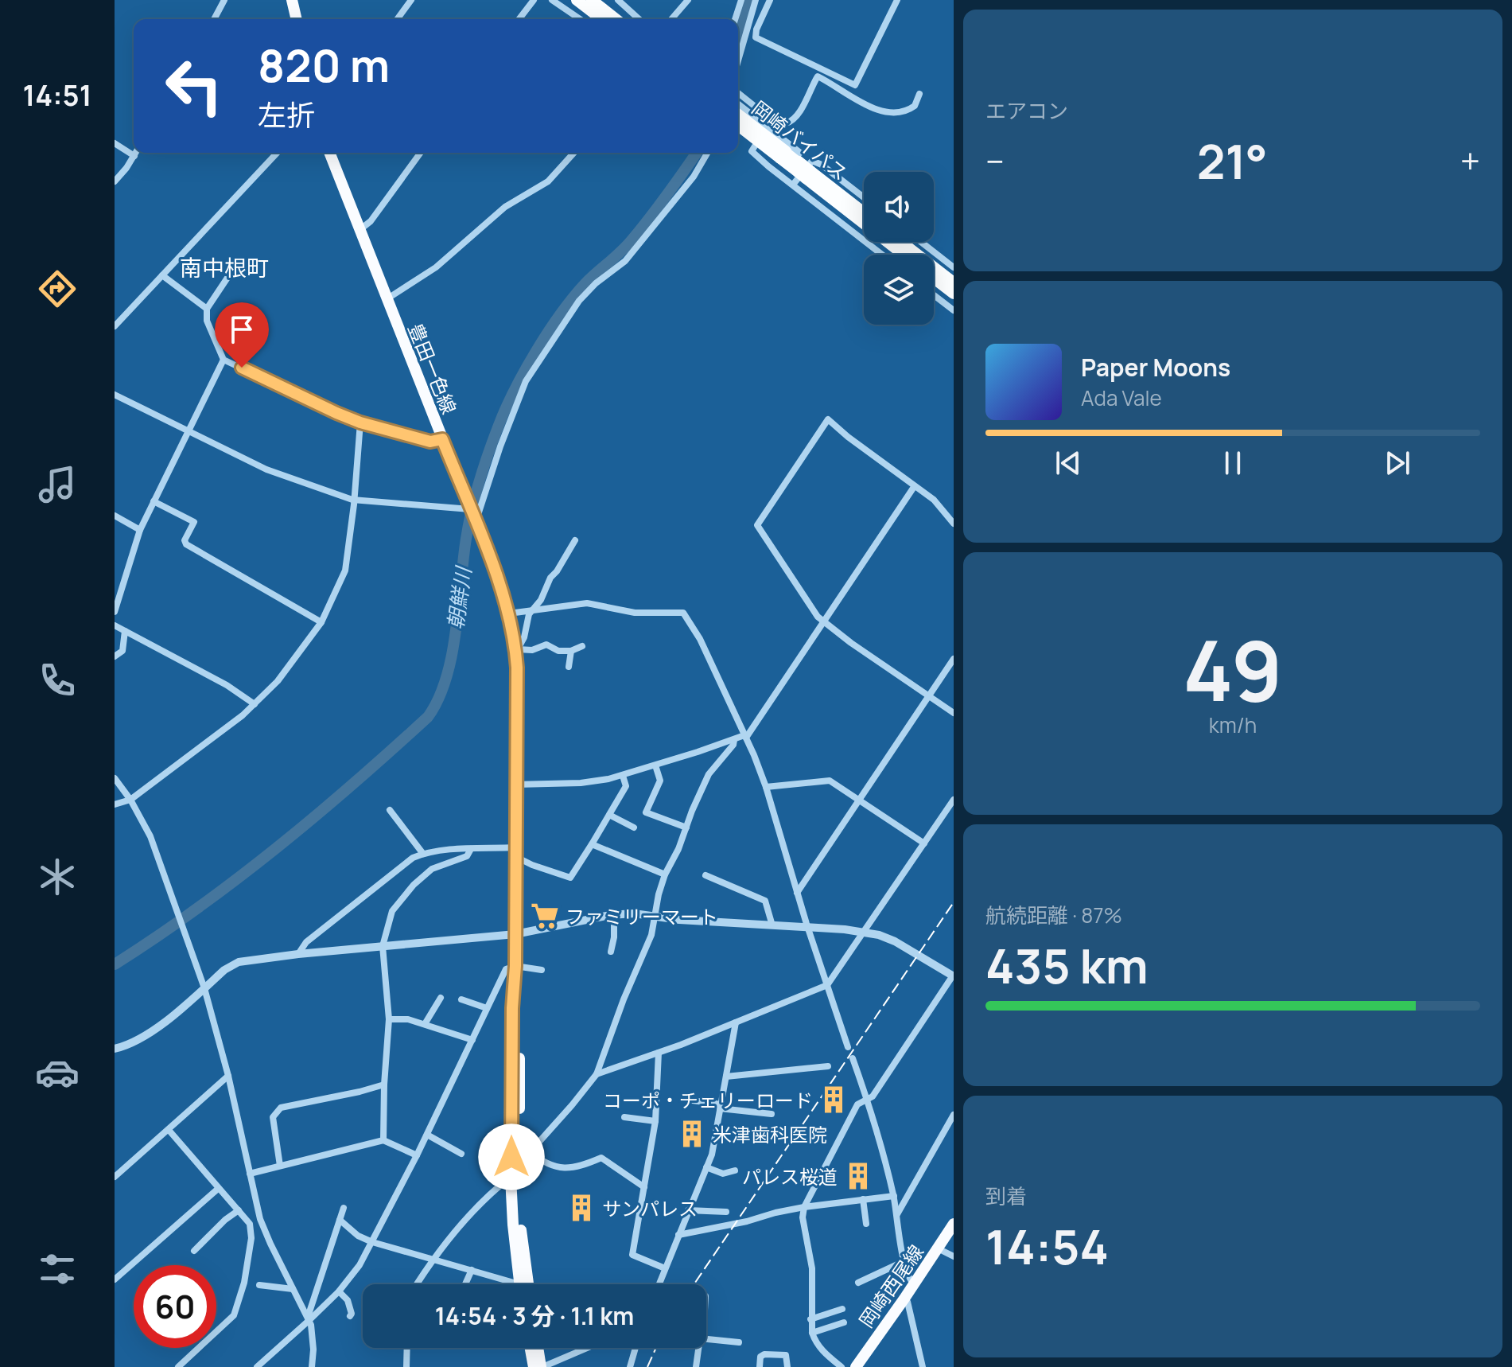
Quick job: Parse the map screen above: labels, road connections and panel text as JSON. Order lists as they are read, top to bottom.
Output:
{
  "streets": {
    "highway": ["岡崎バイパス"],
    "main road": ["豊田一色線", "岡崎西尾線"]
  },
  "districts": ["南中根町"],
  "water": ["朝鮮川"],
  "places": {
    "supermarket": ["ファミリーマート"],
    "building": [
      "コーポ・チェリーロード",
      "米津歯科医院",
      "パレス桜道",
      "サンパレス"
    ]
  },
  "page": {
    "tabs": "14:51",
    "tile": [
      "エアコン",
      ["49", "km/h"],
      ["航続距離 · 87%", "435 km"],
      ["到着", "14:54"]
    ],
    "turn": ["820 m", "左折"],
    "heat": ["−", "21°", "+"],
    "song": ["Paper Moons", "Ada Vale"],
    "limit": "60",
    "trip": "14:54 · 3 分 · 1.1 km"
  }
}
